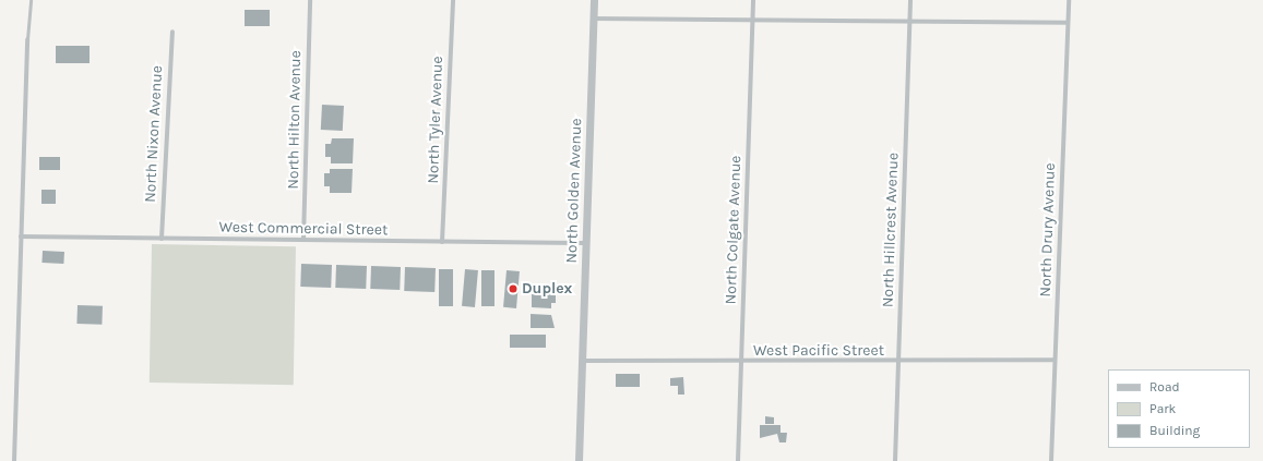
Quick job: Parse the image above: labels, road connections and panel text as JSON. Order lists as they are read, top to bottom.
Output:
{
  "streets": {
    "street": [
      "North Hilton Avenue",
      "North Tyler Avenue",
      "North Nixon Avenue",
      "North Golden Avenue",
      "West Commercial Street",
      "North Colgate Avenue",
      "North Hillcrest Avenue",
      "North Drury Avenue",
      "West Pacific Street"
    ]
  },
  "crossings": [
    ["North Hilton Avenue", "West Commercial Street"],
    ["North Tyler Avenue", "West Commercial Street"],
    ["North Nixon Avenue", "West Commercial Street"],
    ["North Golden Avenue", "West Commercial Street"],
    ["North Golden Avenue", "West Pacific Street"],
    ["North Colgate Avenue", "West Pacific Street"],
    ["North Hillcrest Avenue", "West Pacific Street"],
    ["North Drury Avenue", "West Pacific Street"]
  ],
  "places": ["Duplex"],
  "legend": ["Road", "Park", "Building"]
}
